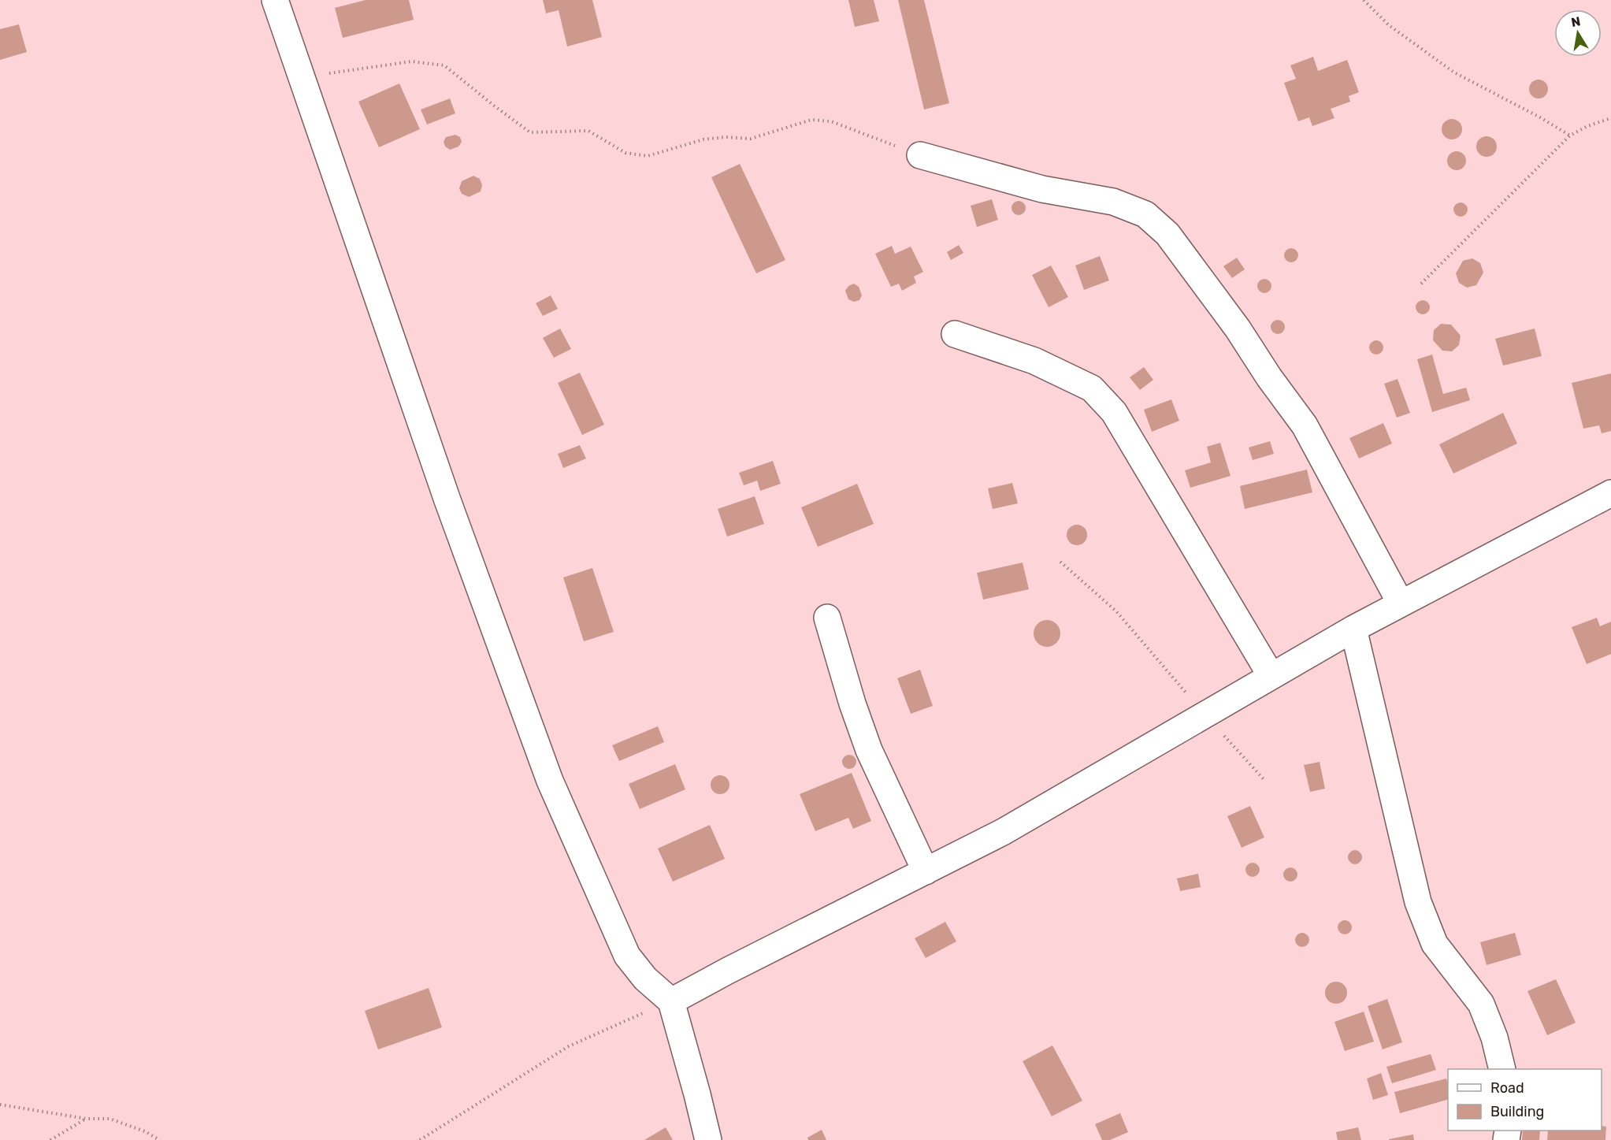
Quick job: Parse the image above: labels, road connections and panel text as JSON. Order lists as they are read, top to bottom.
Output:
{
  "legend": ["Road", "Building"],
  "north": "top"
}
